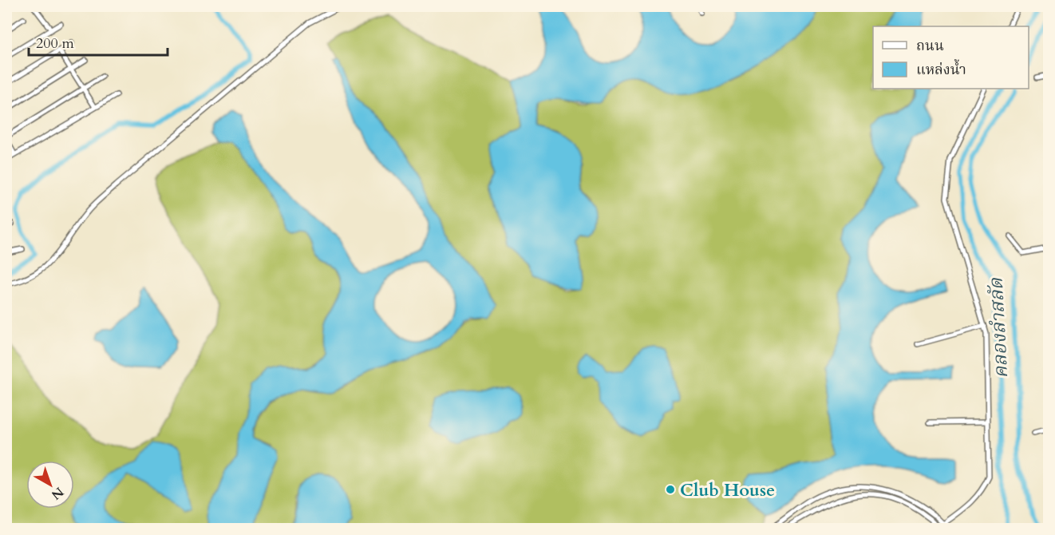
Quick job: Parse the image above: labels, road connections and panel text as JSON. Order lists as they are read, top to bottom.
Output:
{
  "water": ["คลองลำสลัด"],
  "places": ["Club House"],
  "legend": ["ถนน", "แหล่งน้ำ"],
  "scale_bar": "200 m",
  "north": "bottom right"
}
